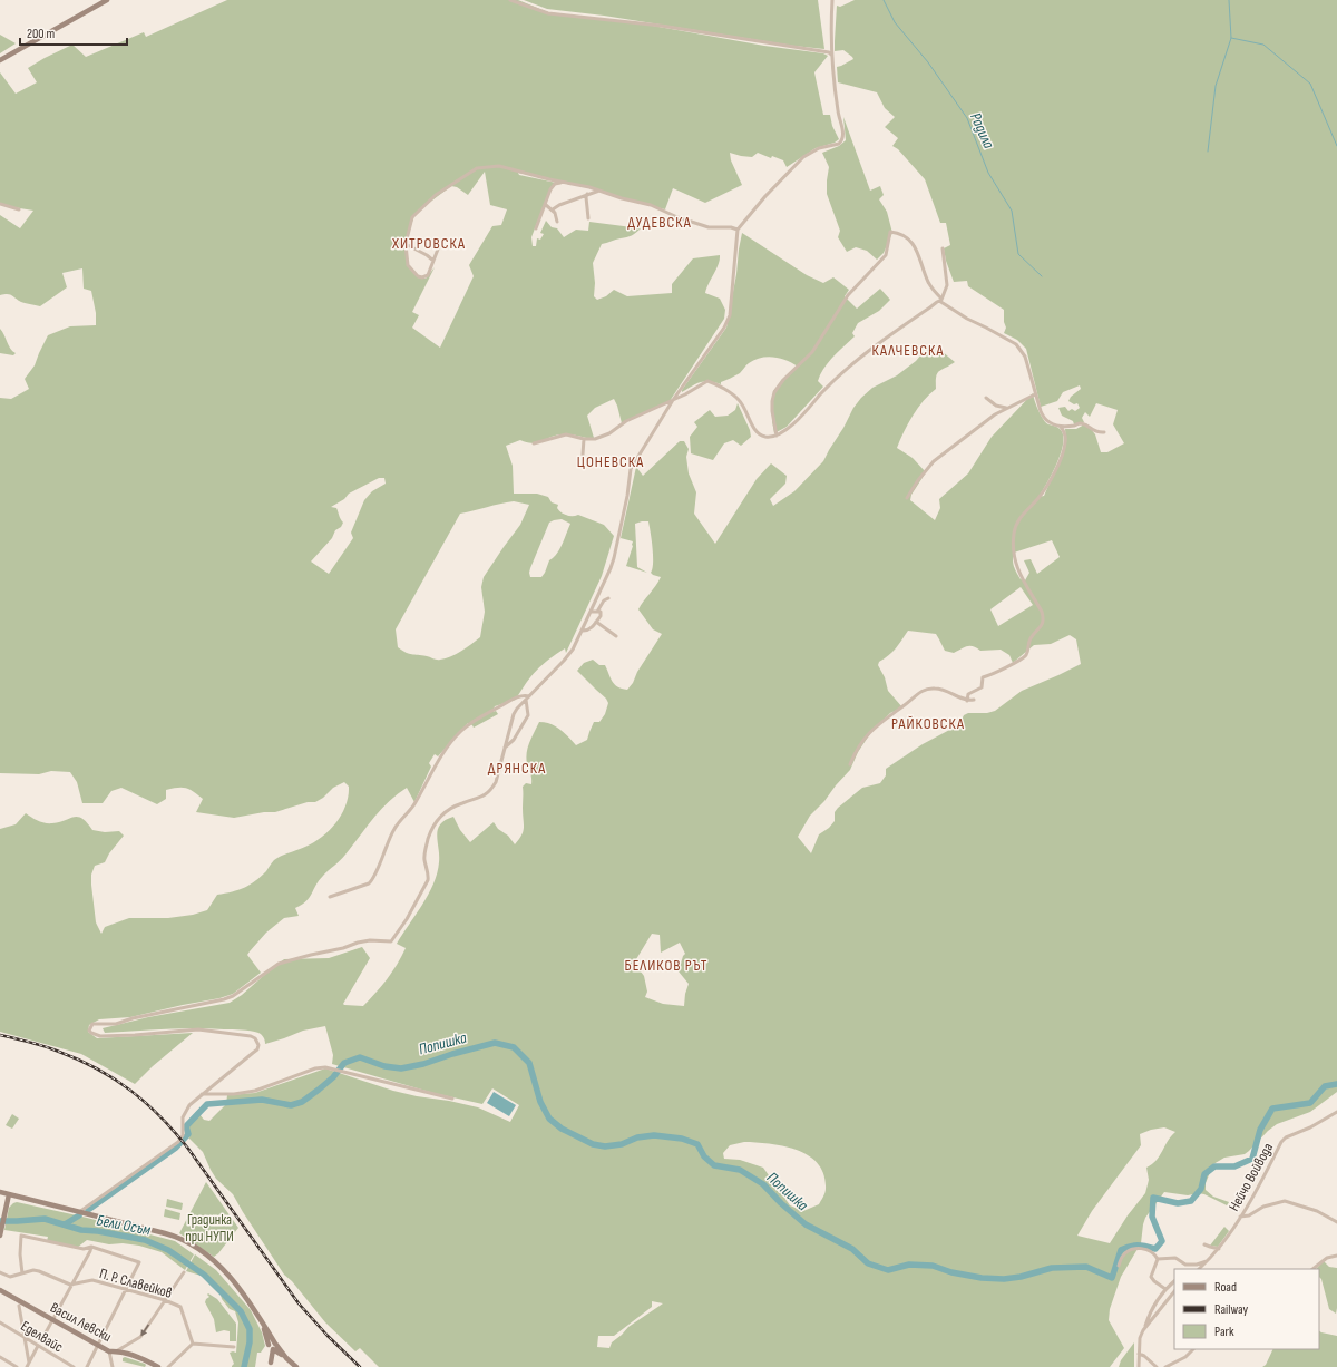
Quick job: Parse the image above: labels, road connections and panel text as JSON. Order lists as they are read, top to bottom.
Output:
{
  "streets": {
    "street": [
      "Нейчо Войвода",
      "П. Р. Славейков",
      "Васил Левски",
      "Еделвайс"
    ]
  },
  "districts": [
    "ДУДЕВСКА",
    "ХИТРОВСКА",
    "КАЛЧЕВСКА",
    "ЦОНЕВСКА",
    "РАЙКОВСКА",
    "ДРЯНСКА",
    "БЕЛИКОВ РЪТ"
  ],
  "water": ["Радила", "Попишка", "Бели Осъм"],
  "parks": ["Градинка при НУПИ"],
  "legend": ["Road", "Railway", "Park"],
  "scale_bar": "200 m"
}
